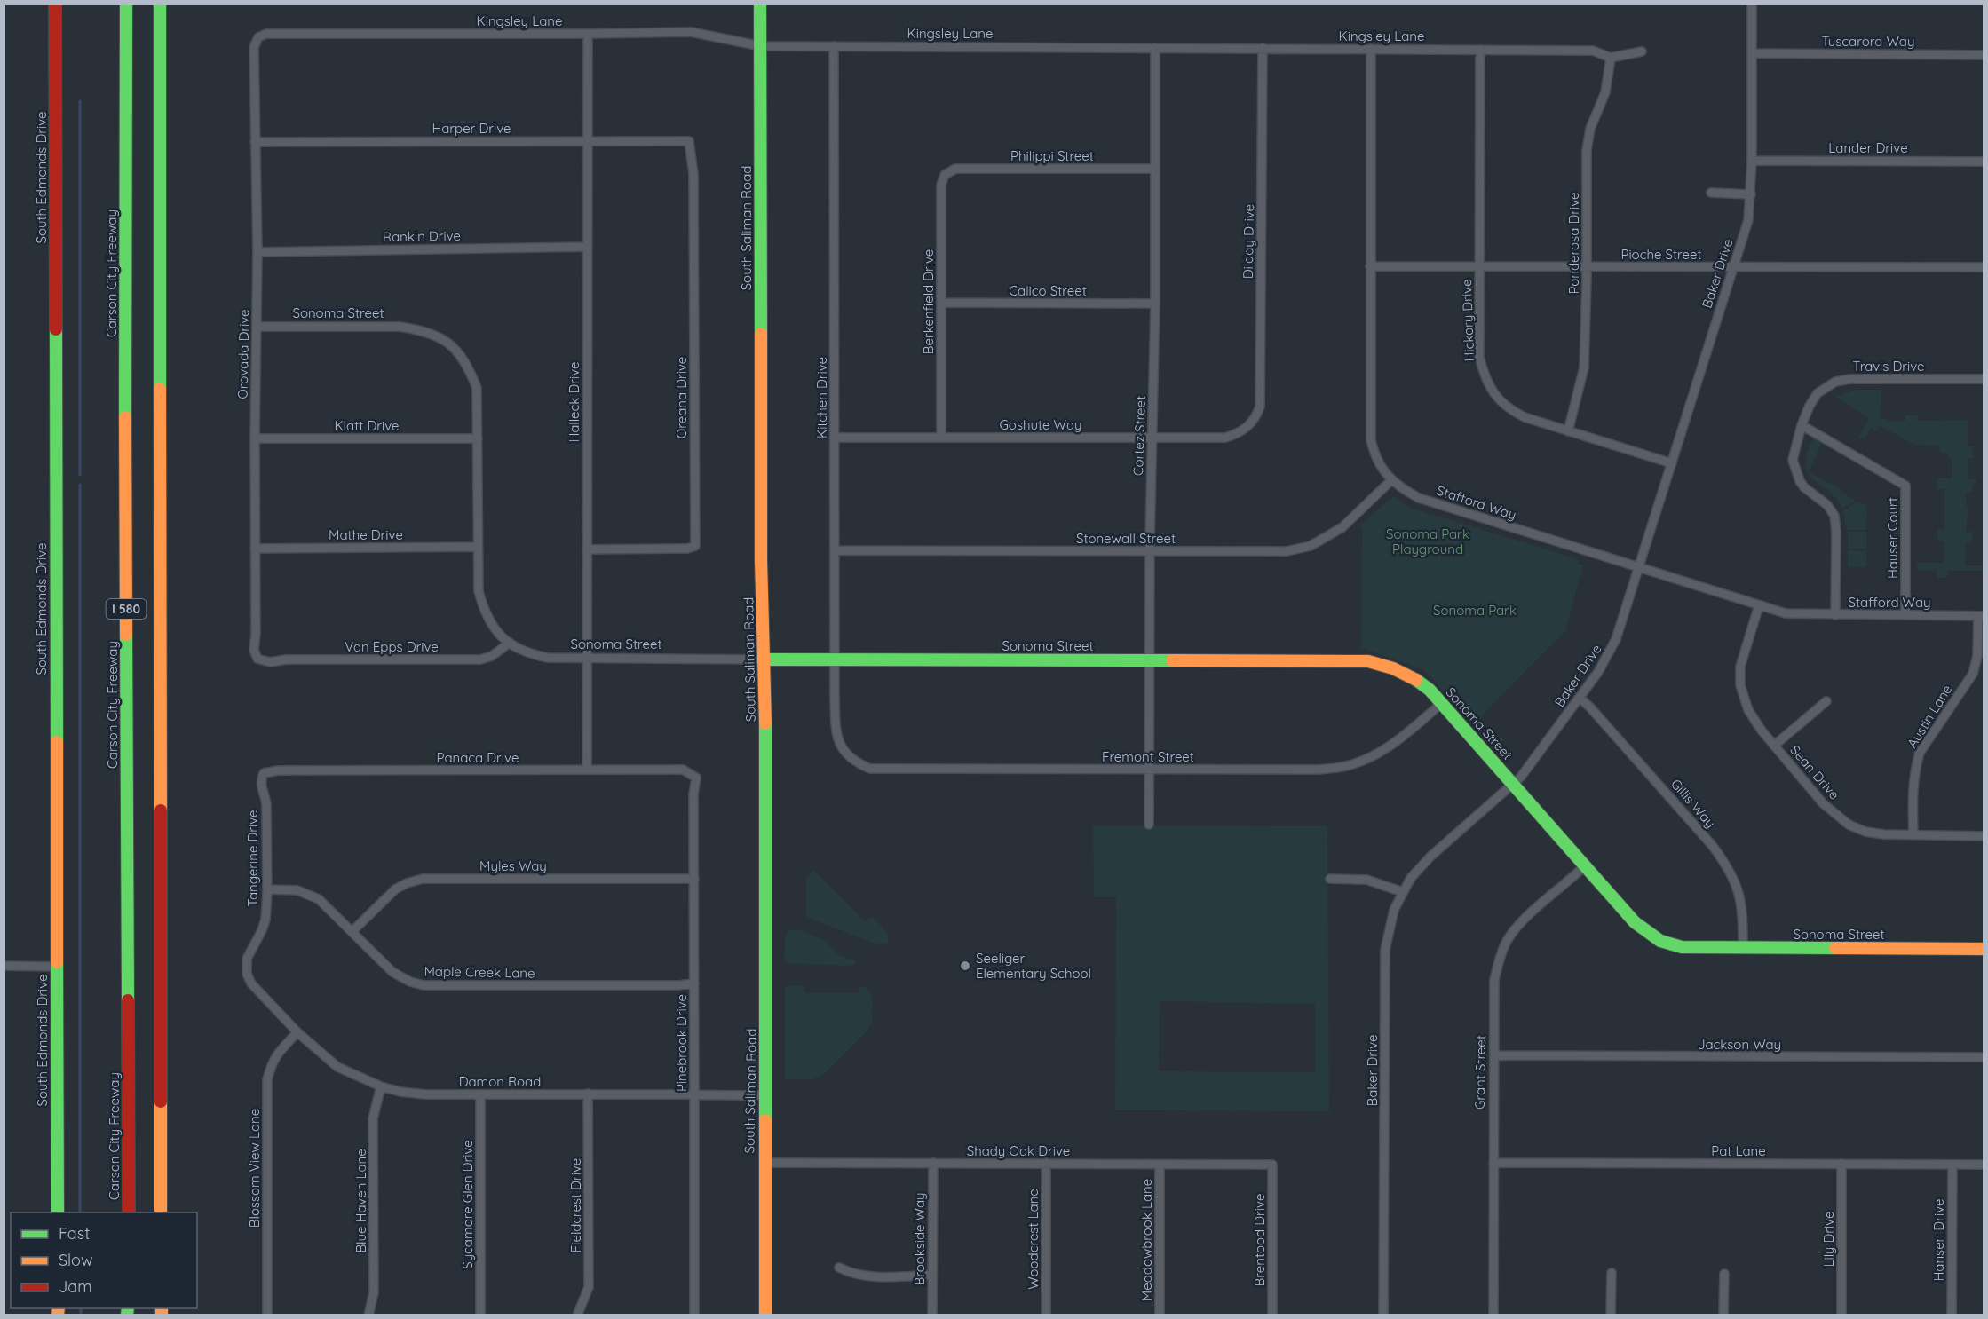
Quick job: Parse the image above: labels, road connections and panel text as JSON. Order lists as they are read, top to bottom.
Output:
{
  "streets": {
    "main road": [
      "South Edmonds Drive",
      "South Saliman Road",
      "Carson City Freeway",
      "Sonoma Street",
      "I 580"
    ],
    "street": [
      "Kingsley Lane",
      "Tuscarora Way",
      "Harper Drive",
      "Lander Drive",
      "Philippi Street",
      "Rankin Drive",
      "Dilday Drive",
      "Ponderosa Drive",
      "Pioche Street",
      "Baker Drive",
      "Calico Street",
      "Berkenfield Drive",
      "Hickory Drive",
      "Orovada Drive",
      "Travis Drive",
      "Oreana Drive",
      "Kitchen Drive",
      "Halleck Drive",
      "Goshute Way",
      "Klatt Drive",
      "Cortez Street",
      "Stafford Way",
      "Mathe Drive",
      "Stonewall Street",
      "Hauser Court",
      "Van Epps Drive",
      "Austin Lane",
      "Fremont Street",
      "Panaca Drive",
      "Sean Drive",
      "Gillis Way",
      "Tangerine Drive",
      "Myles Way",
      "Maple Creek Lane",
      "Pinebrook Drive",
      "Jackson Way",
      "Grant Street",
      "Damon Road",
      "Shady Oak Drive",
      "Pat Lane",
      "Blossom View Lane",
      "Blue Haven Lane",
      "Sycamore Glen Drive",
      "Fieldcrest Drive",
      "Brookside Way",
      "Woodcrest Lane",
      "Lily Drive",
      "Meadowbrook Lane",
      "Brentood Drive",
      "Hansen Drive"
    ]
  },
  "crossings": [
    ["Kingsley Lane", "South Saliman Road"],
    ["Kingsley Lane", "Dilday Drive"],
    ["Kingsley Lane", "Ponderosa Drive"],
    ["Kingsley Lane", "Hickory Drive"],
    ["Kingsley Lane", "Orovada Drive"],
    ["Kingsley Lane", "Kitchen Drive"],
    ["Kingsley Lane", "Halleck Drive"],
    ["Kingsley Lane", "Cortez Street"],
    ["Kingsley Lane", "Stafford Way"],
    ["Tuscarora Way", "Baker Drive"],
    ["Harper Drive", "Orovada Drive"],
    ["Harper Drive", "Oreana Drive"],
    ["Harper Drive", "Halleck Drive"],
    ["Lander Drive", "Baker Drive"],
    ["Philippi Street", "Berkenfield Drive"],
    ["Philippi Street", "Cortez Street"],
    ["South Saliman Road", "Sonoma Street"],
    ["South Saliman Road", "Damon Road"],
    ["South Saliman Road", "Shady Oak Drive"],
    ["Rankin Drive", "Orovada Drive"],
    ["Rankin Drive", "Halleck Drive"],
    ["Dilday Drive", "Goshute Way"],
    ["Ponderosa Drive", "Pioche Street"],
    ["Ponderosa Drive", "Hickory Drive"],
    ["Pioche Street", "Baker Drive"],
    ["Pioche Street", "Hickory Drive"],
    ["Pioche Street", "Stafford Way"],
    ["Baker Drive", "Sonoma Street"],
    ["Baker Drive", "Hickory Drive"],
    ["Baker Drive", "Stafford Way"],
    ["Baker Drive", "Gillis Way"],
    ["Calico Street", "Berkenfield Drive"],
    ["Calico Street", "Cortez Street"],
    ["Berkenfield Drive", "Goshute Way"],
    ["Sonoma Street", "Orovada Drive"],
    ["Sonoma Street", "Kitchen Drive"],
    ["Sonoma Street", "Halleck Drive"],
    ["Sonoma Street", "Klatt Drive"],
    ["Sonoma Street", "Cortez Street"],
    ["Sonoma Street", "Mathe Drive"],
    ["Sonoma Street", "Van Epps Drive"],
    ["Sonoma Street", "Fremont Street"],
    ["Sonoma Street", "Gillis Way"],
    ["Sonoma Street", "Grant Street"],
    ["Orovada Drive", "Klatt Drive"],
    ["Orovada Drive", "Mathe Drive"],
    ["Orovada Drive", "Van Epps Drive"],
    ["Travis Drive", "Stafford Way"],
    ["Travis Drive", "Hauser Court"],
    ["Oreana Drive", "Halleck Drive"],
    ["Kitchen Drive", "Goshute Way"],
    ["Kitchen Drive", "Stonewall Street"],
    ["Kitchen Drive", "Fremont Street"],
    ["Halleck Drive", "Panaca Drive"],
    ["Goshute Way", "Cortez Street"],
    ["Cortez Street", "Stonewall Street"],
    ["Cortez Street", "Fremont Street"],
    ["Stafford Way", "Stonewall Street"],
    ["Stafford Way", "Hauser Court"],
    ["Stafford Way", "Austin Lane"],
    ["Stafford Way", "Sean Drive"],
    ["Austin Lane", "Sean Drive"],
    ["Panaca Drive", "Tangerine Drive"],
    ["Panaca Drive", "Pinebrook Drive"],
    ["Tangerine Drive", "Maple Creek Lane"],
    ["Tangerine Drive", "Damon Road"],
    ["Myles Way", "Maple Creek Lane"],
    ["Myles Way", "Pinebrook Drive"],
    ["Maple Creek Lane", "Pinebrook Drive"],
    ["Pinebrook Drive", "Damon Road"],
    ["Jackson Way", "Grant Street"],
    ["Grant Street", "Pat Lane"],
    ["Damon Road", "Blossom View Lane"],
    ["Damon Road", "Blue Haven Lane"],
    ["Damon Road", "Sycamore Glen Drive"],
    ["Damon Road", "Fieldcrest Drive"],
    ["Shady Oak Drive", "Brookside Way"],
    ["Shady Oak Drive", "Woodcrest Lane"],
    ["Shady Oak Drive", "Meadowbrook Lane"],
    ["Shady Oak Drive", "Brentood Drive"],
    ["Pat Lane", "Lily Drive"],
    ["Pat Lane", "Hansen Drive"]
  ],
  "parks": ["Sonoma Park Playground", "Sonoma Park"],
  "places": ["Seeliger Elementary School"],
  "legend": ["Fast", "Slow", "Jam"]
}
